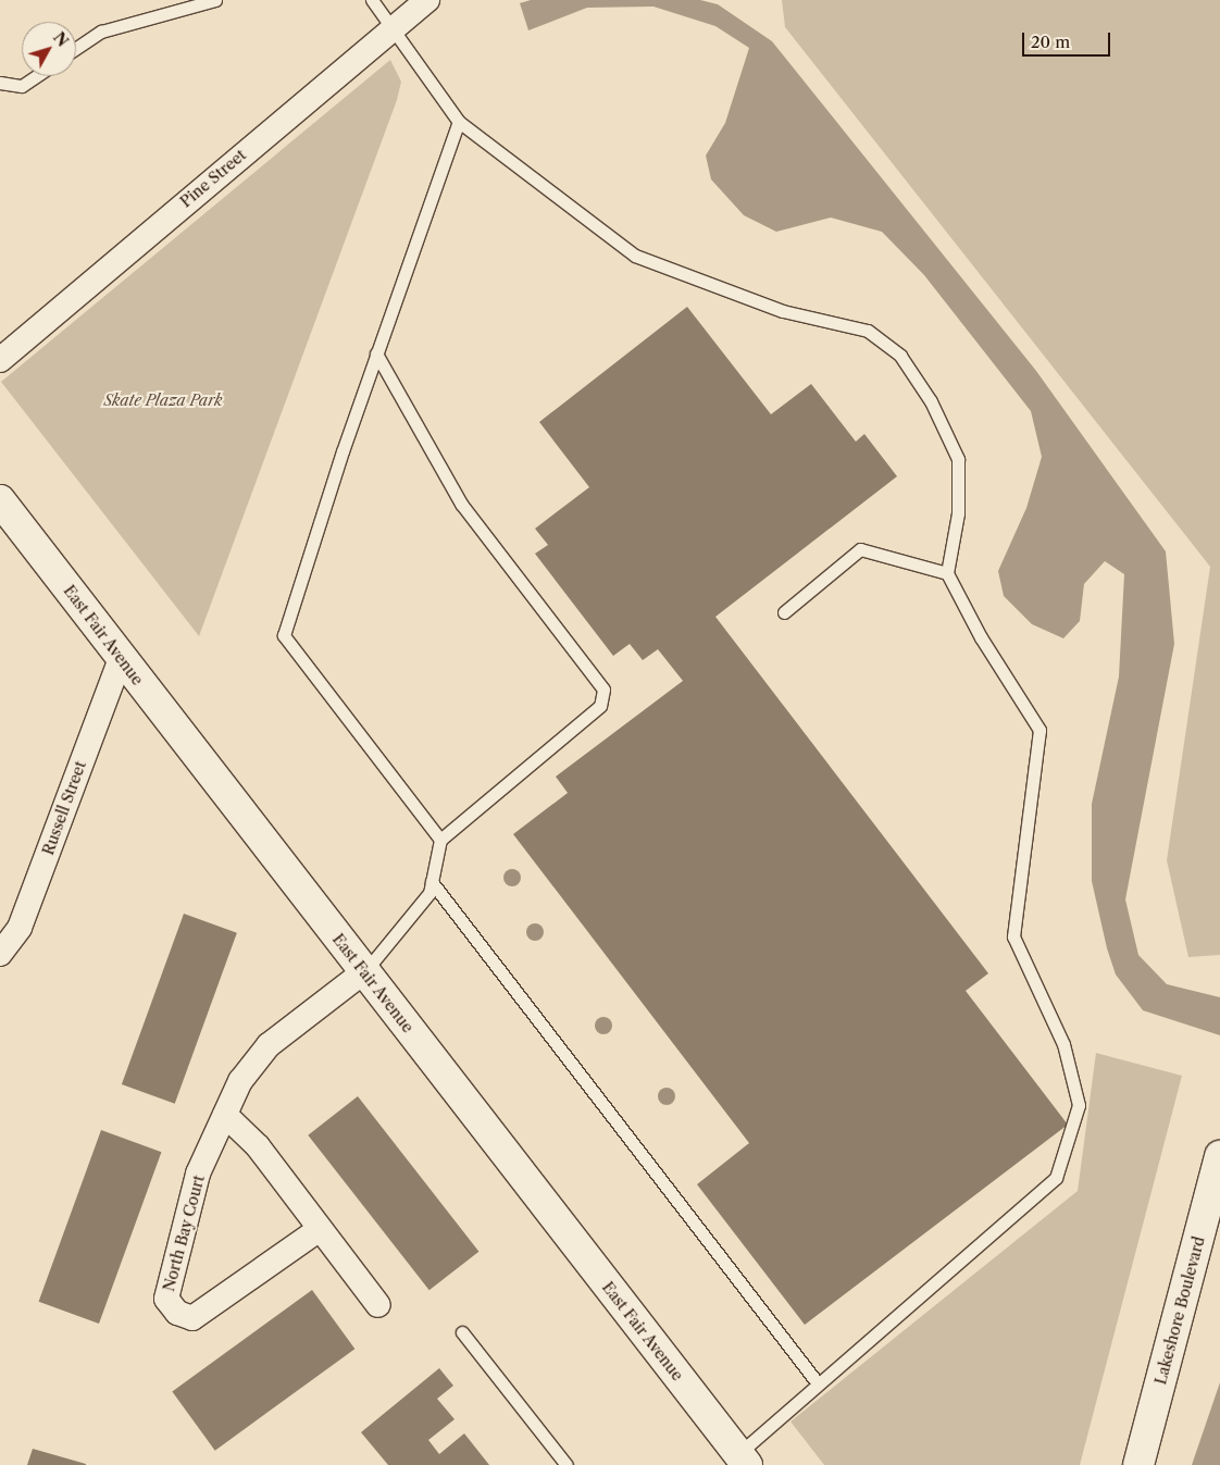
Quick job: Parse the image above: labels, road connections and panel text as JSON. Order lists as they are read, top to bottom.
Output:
{
  "streets": {
    "street": [
      "Pine Street",
      "East Fair Avenue",
      "Russell Street",
      "North Bay Court",
      "Lakeshore Boulevard"
    ]
  },
  "crossings": [
    ["East Fair Avenue", "Russell Street"],
    ["East Fair Avenue", "North Bay Court"]
  ],
  "parks": ["Skate Plaza Park"],
  "scale_bar": "20 m",
  "north": "top right"
}
